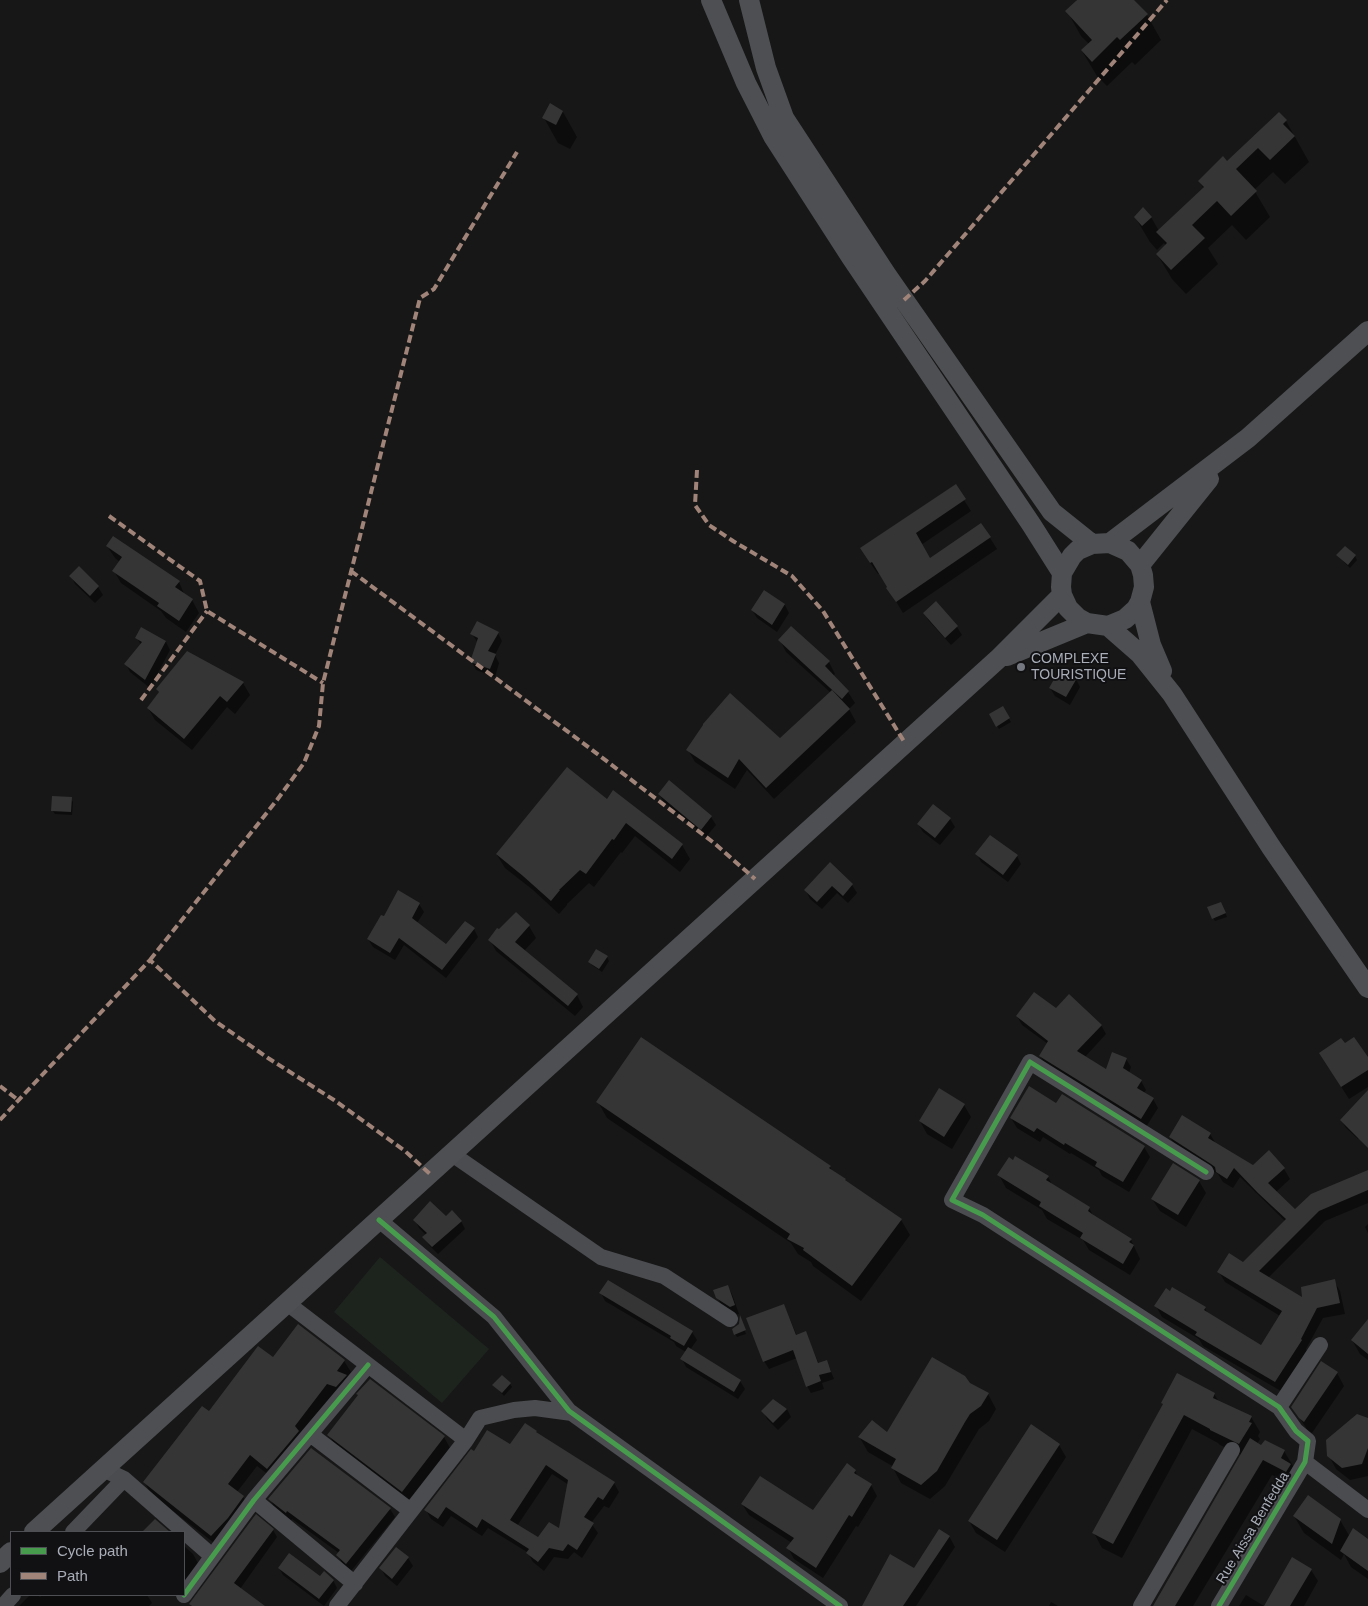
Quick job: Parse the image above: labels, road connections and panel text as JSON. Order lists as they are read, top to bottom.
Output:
{
  "streets": {
    "street": ["Rue Aissa Benfedda"]
  },
  "places": ["COMPLEXE TOURISTIQUE"],
  "legend": ["Cycle path", "Path"]
}
